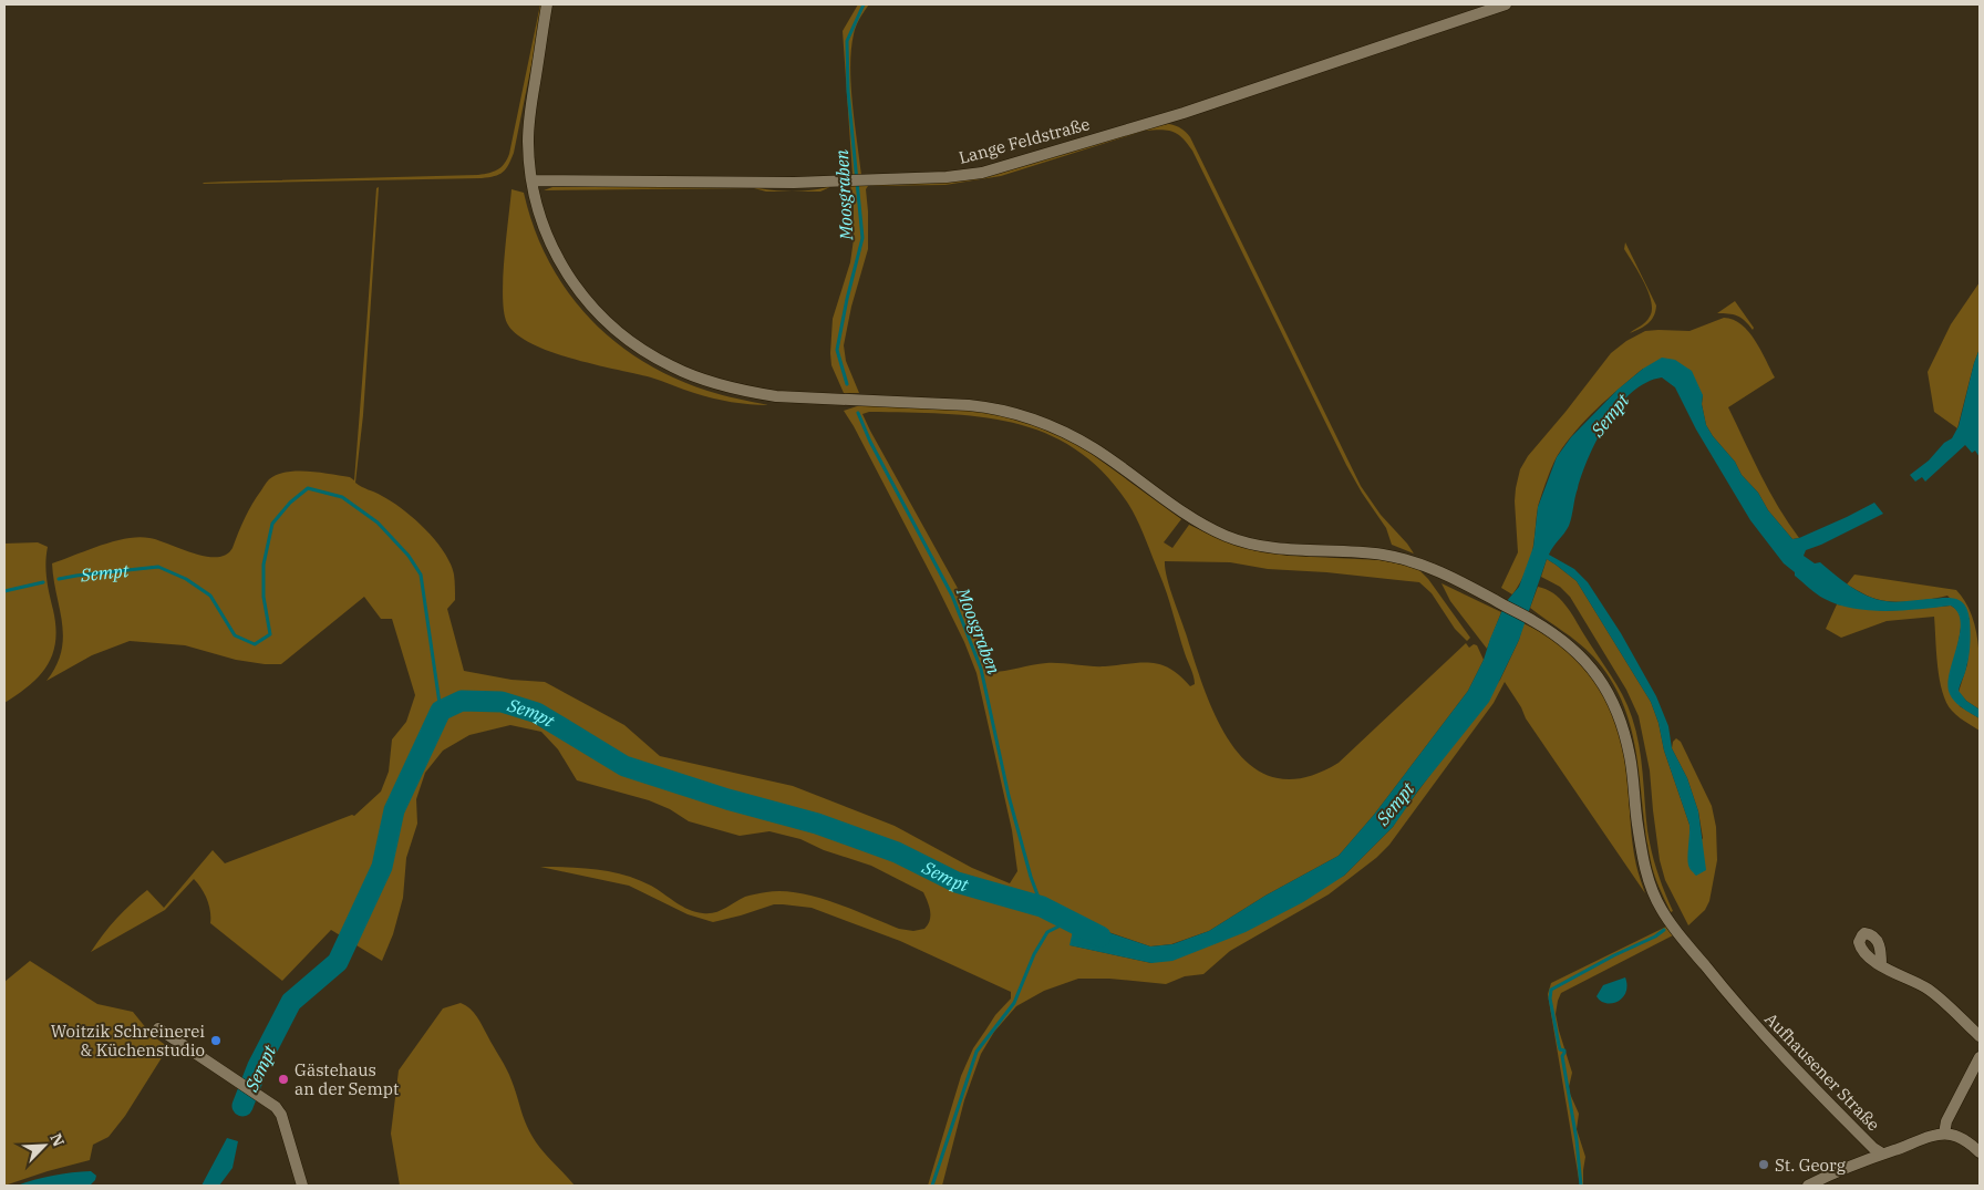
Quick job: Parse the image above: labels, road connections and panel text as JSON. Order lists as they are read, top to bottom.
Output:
{
  "streets": {
    "street": ["Lange Feldstraße", "Aufhausener Straße"]
  },
  "crossings": [
    ["Lange Feldstraße", "Aufhausener Straße"]
  ],
  "water": ["Moosgraben", "Sempt"],
  "places": ["Woitzik Schreinerei & Küchenstudio", "Gästehaus an der Sempt", "St. Georg"],
  "north": "top right"
}
